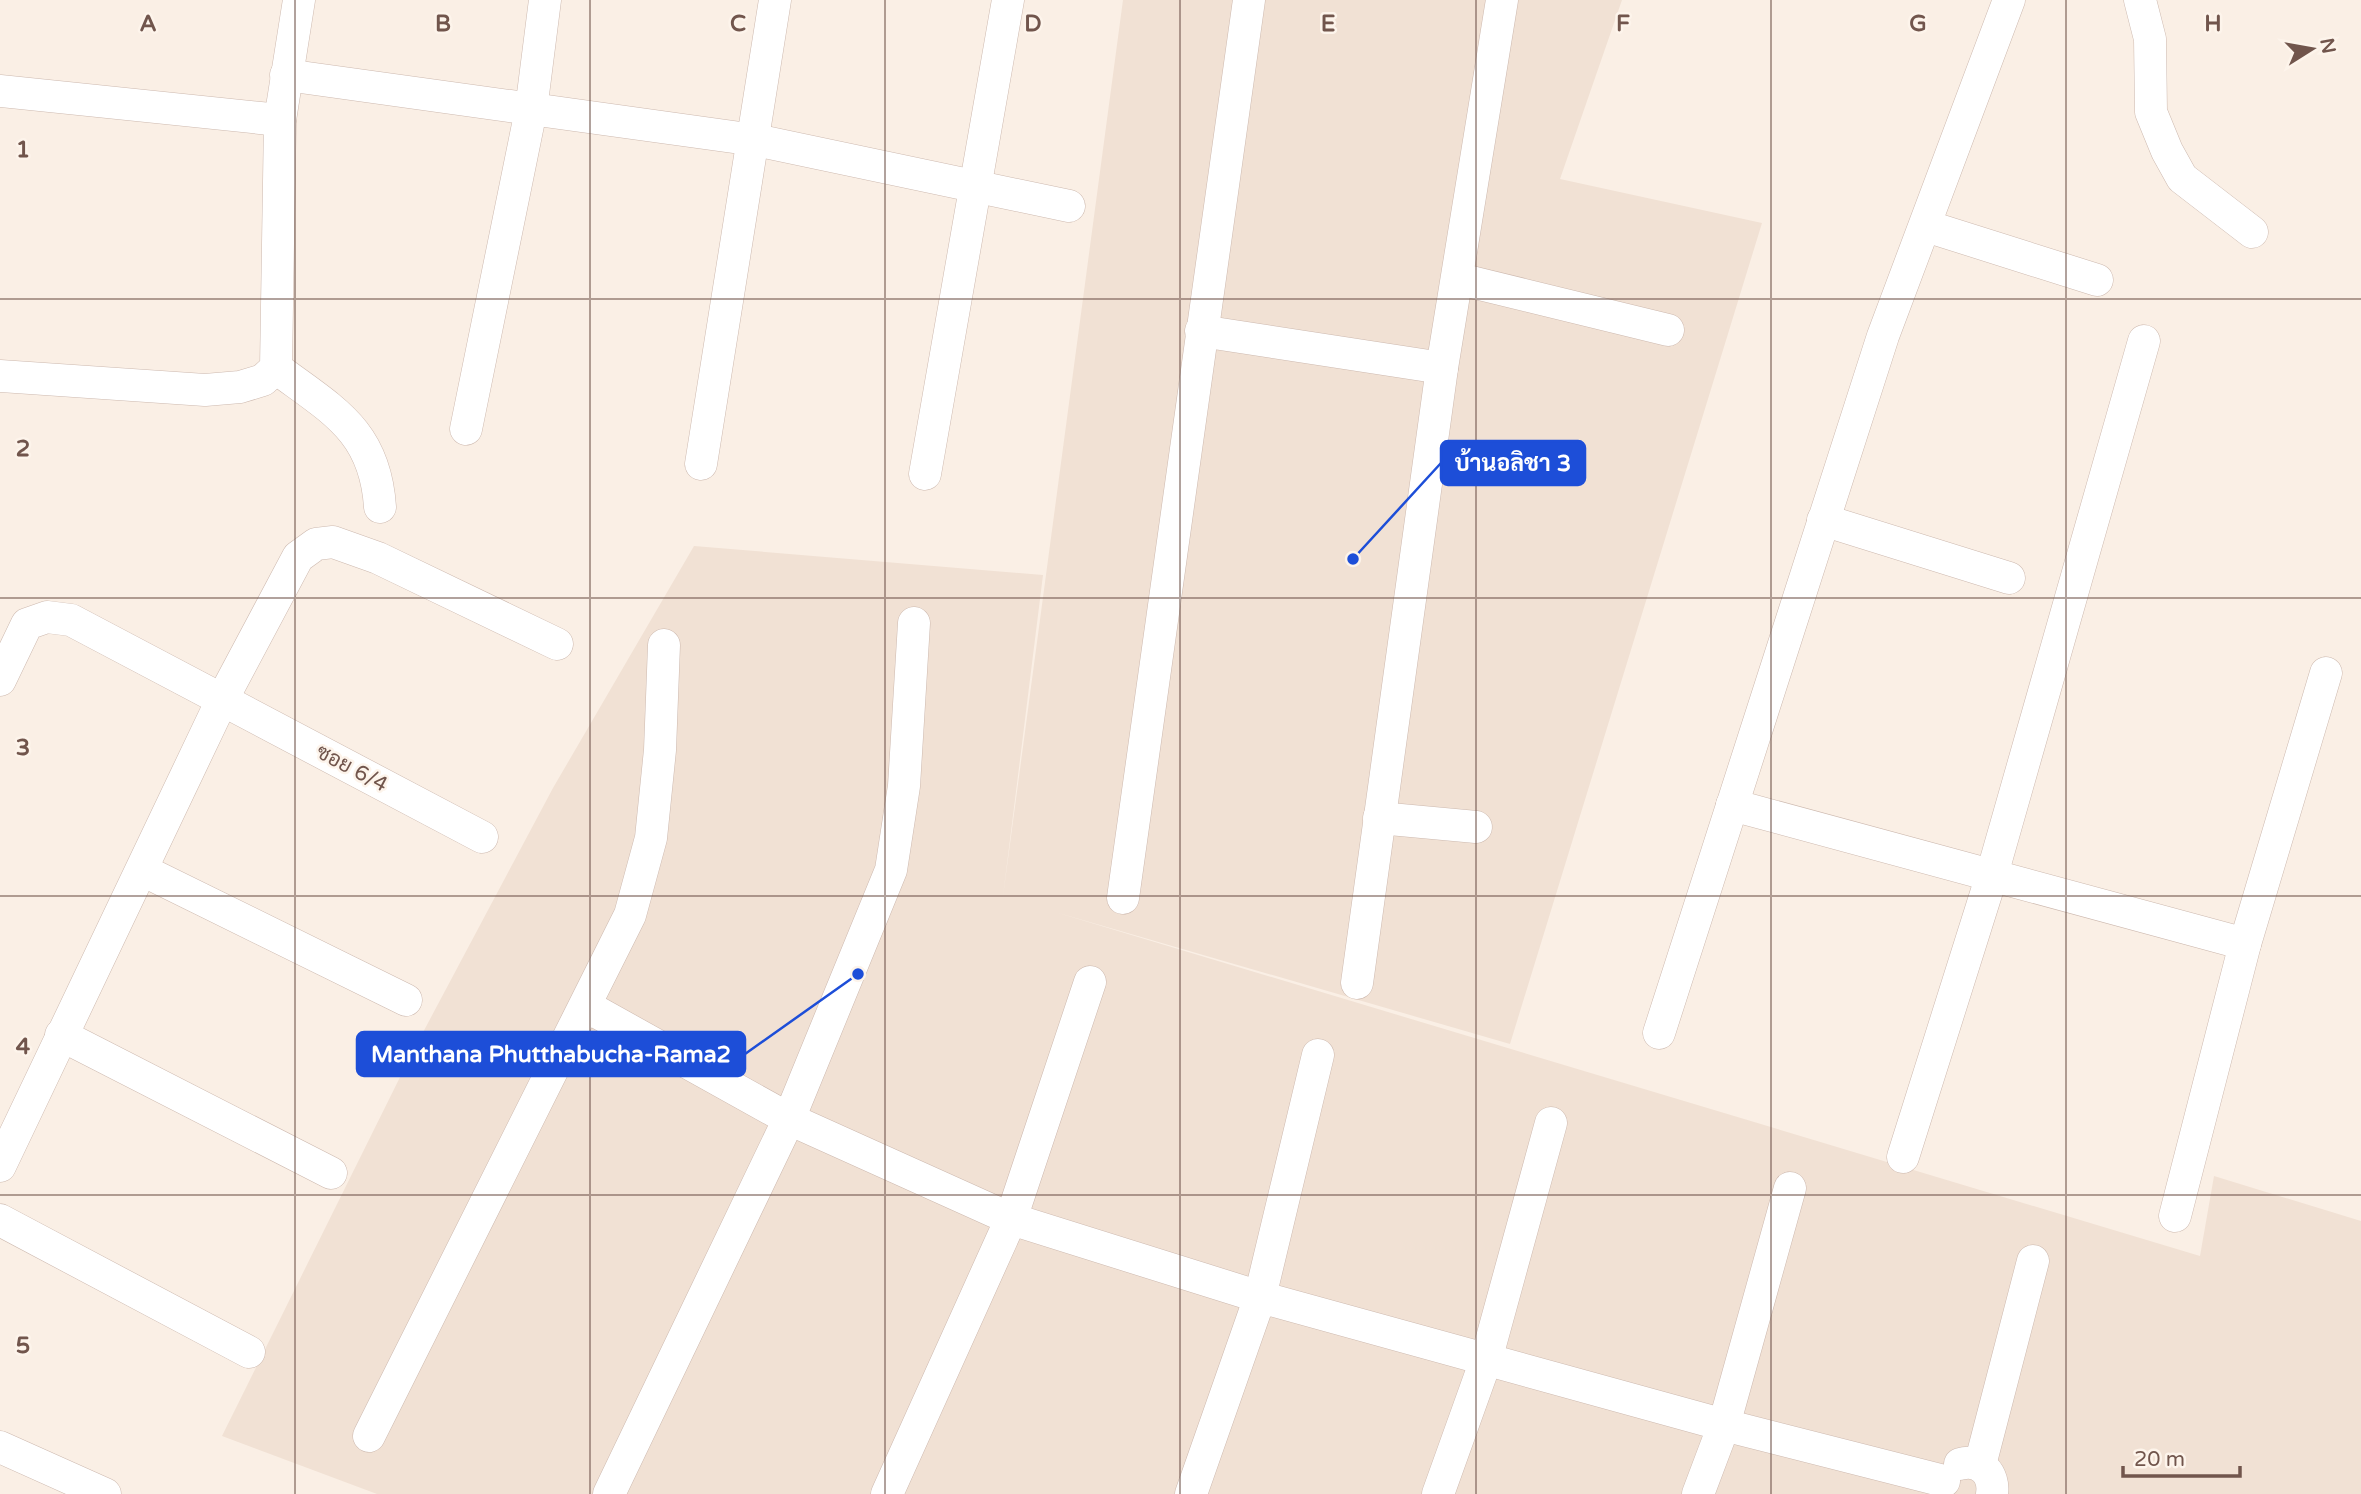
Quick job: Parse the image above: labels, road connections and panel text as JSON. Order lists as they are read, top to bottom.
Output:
{
  "streets": {
    "street": ["ซอย 6/4"]
  },
  "places": ["บ้านอลิชา 3", "Manthana Phutthabucha-Rama2"],
  "scale_bar": "20 m",
  "north": "right",
  "grid": {
    "columns": [
      "A",
      "B",
      "C",
      "D",
      "E",
      "F",
      "G",
      "H"
    ],
    "rows": [
      "1",
      "2",
      "3",
      "4",
      "5"
    ]
  }
}
